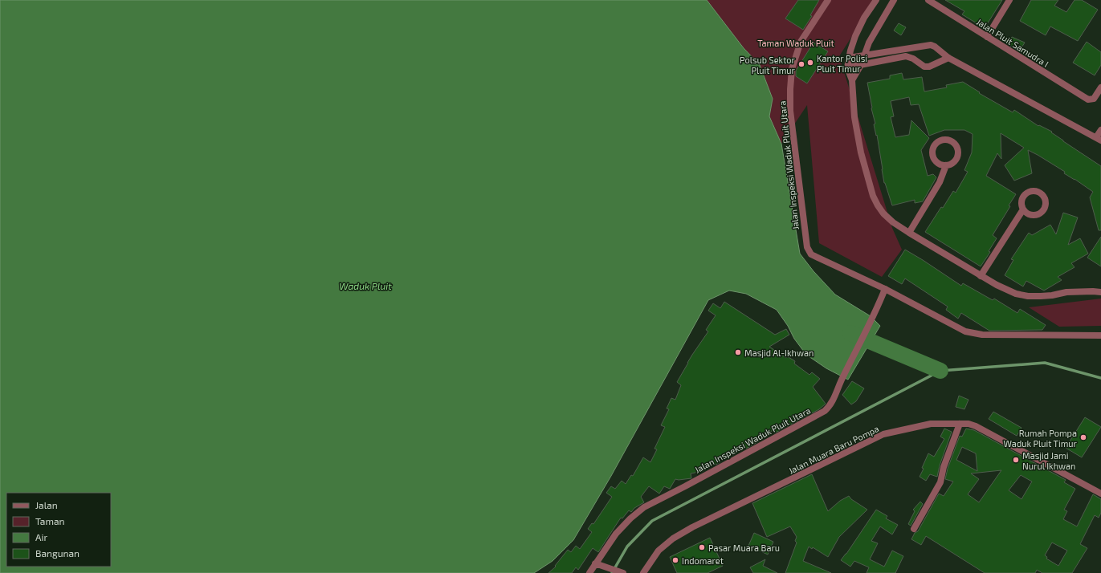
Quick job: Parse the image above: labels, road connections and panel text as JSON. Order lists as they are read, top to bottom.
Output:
{
  "streets": {
    "street": ["Jalan Pluit Samudra I", "Jalan Inspeksi Waduk Pluit Utara", "Jalan Muara Baru Pompa"]
  },
  "water": ["Waduk Pluit"],
  "parks": ["Taman Waduk Pluit"],
  "places": [
    "Kantor Polisi Pluit Timur",
    "Polsub Sektor Pluit Timur",
    "Masjid Al-Ikhwan",
    "Rumah Pompa Waduk Pluit Timur",
    "Masjid Jami Nurul Ikhwan",
    "Pasar Muara Baru",
    "Indomaret"
  ],
  "legend": [
    "Jalan",
    "Taman",
    "Air",
    "Bangunan"
  ]
}
